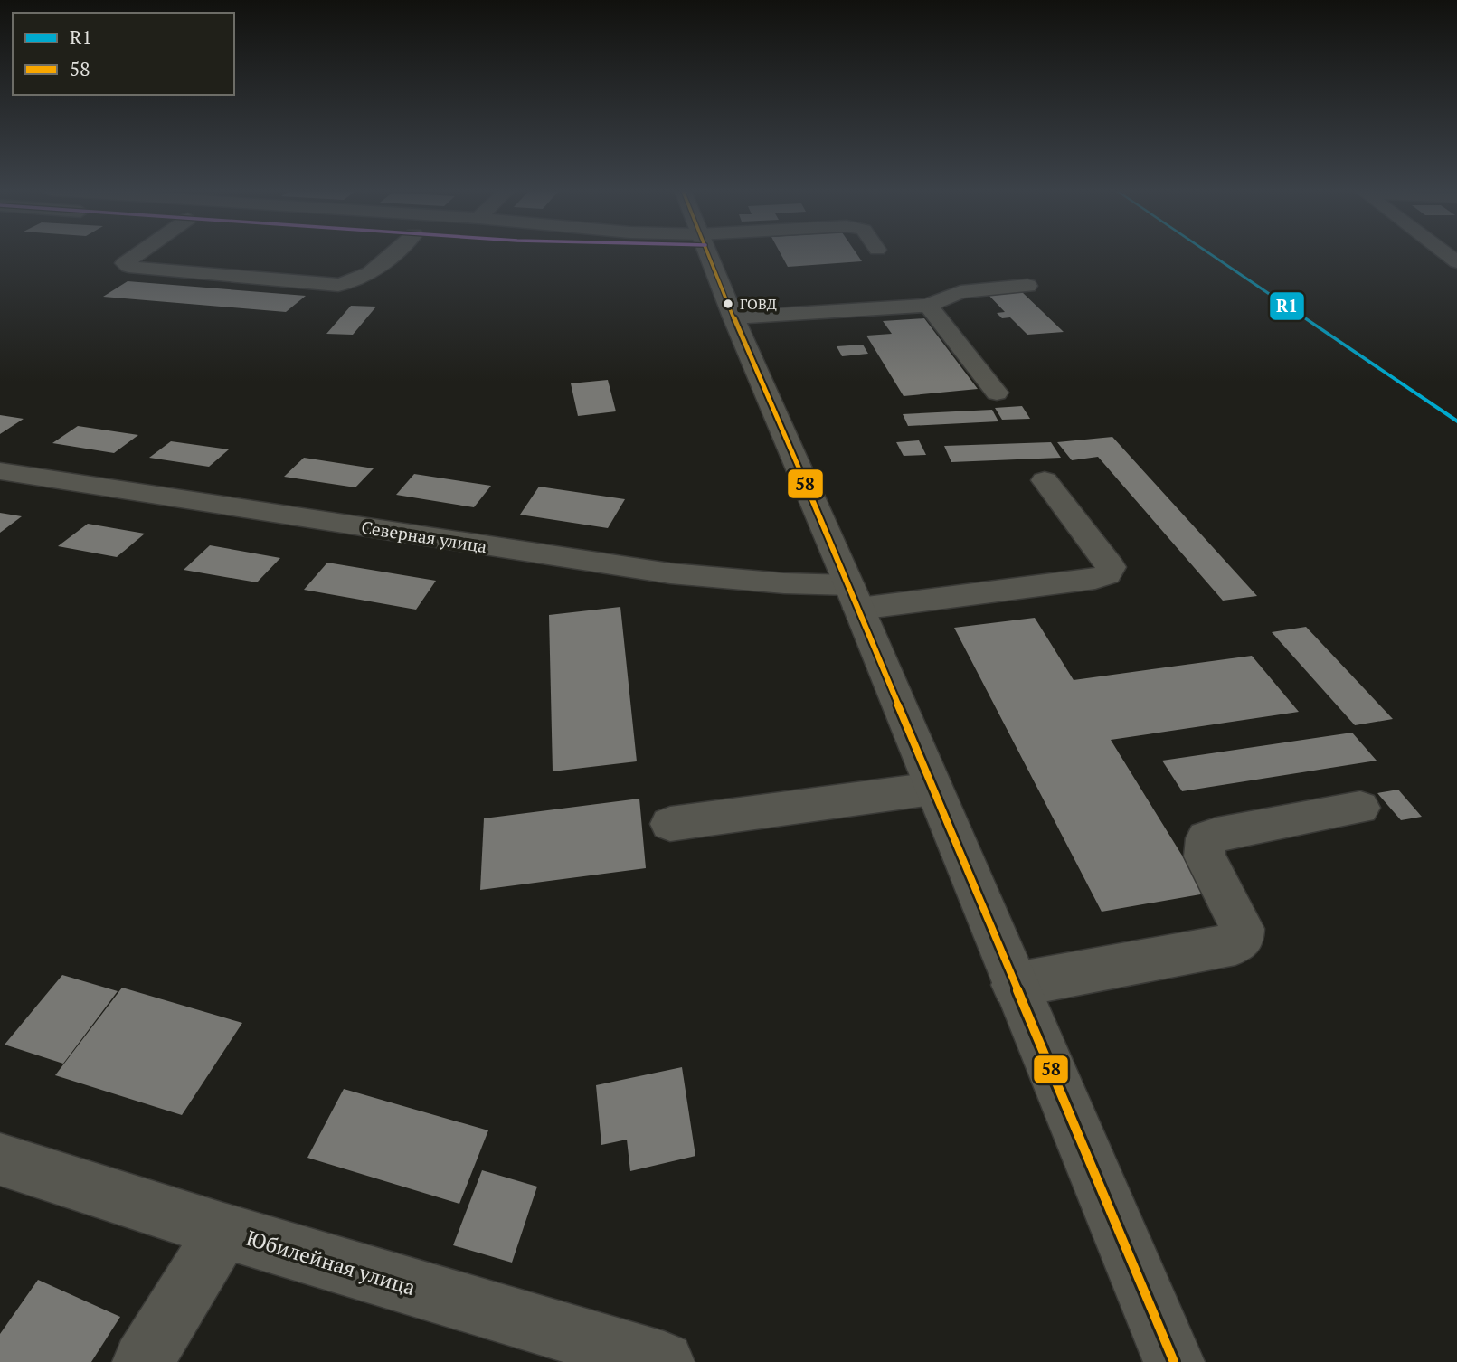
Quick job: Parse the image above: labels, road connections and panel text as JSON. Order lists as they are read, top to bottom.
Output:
{
  "streets": {
    "street": ["Северная улица", "Юбилейная улица"]
  },
  "places": ["ГОВД"],
  "lines": ["transit line R1", "transit line 58"],
  "legend": ["R1", "58"]
}
